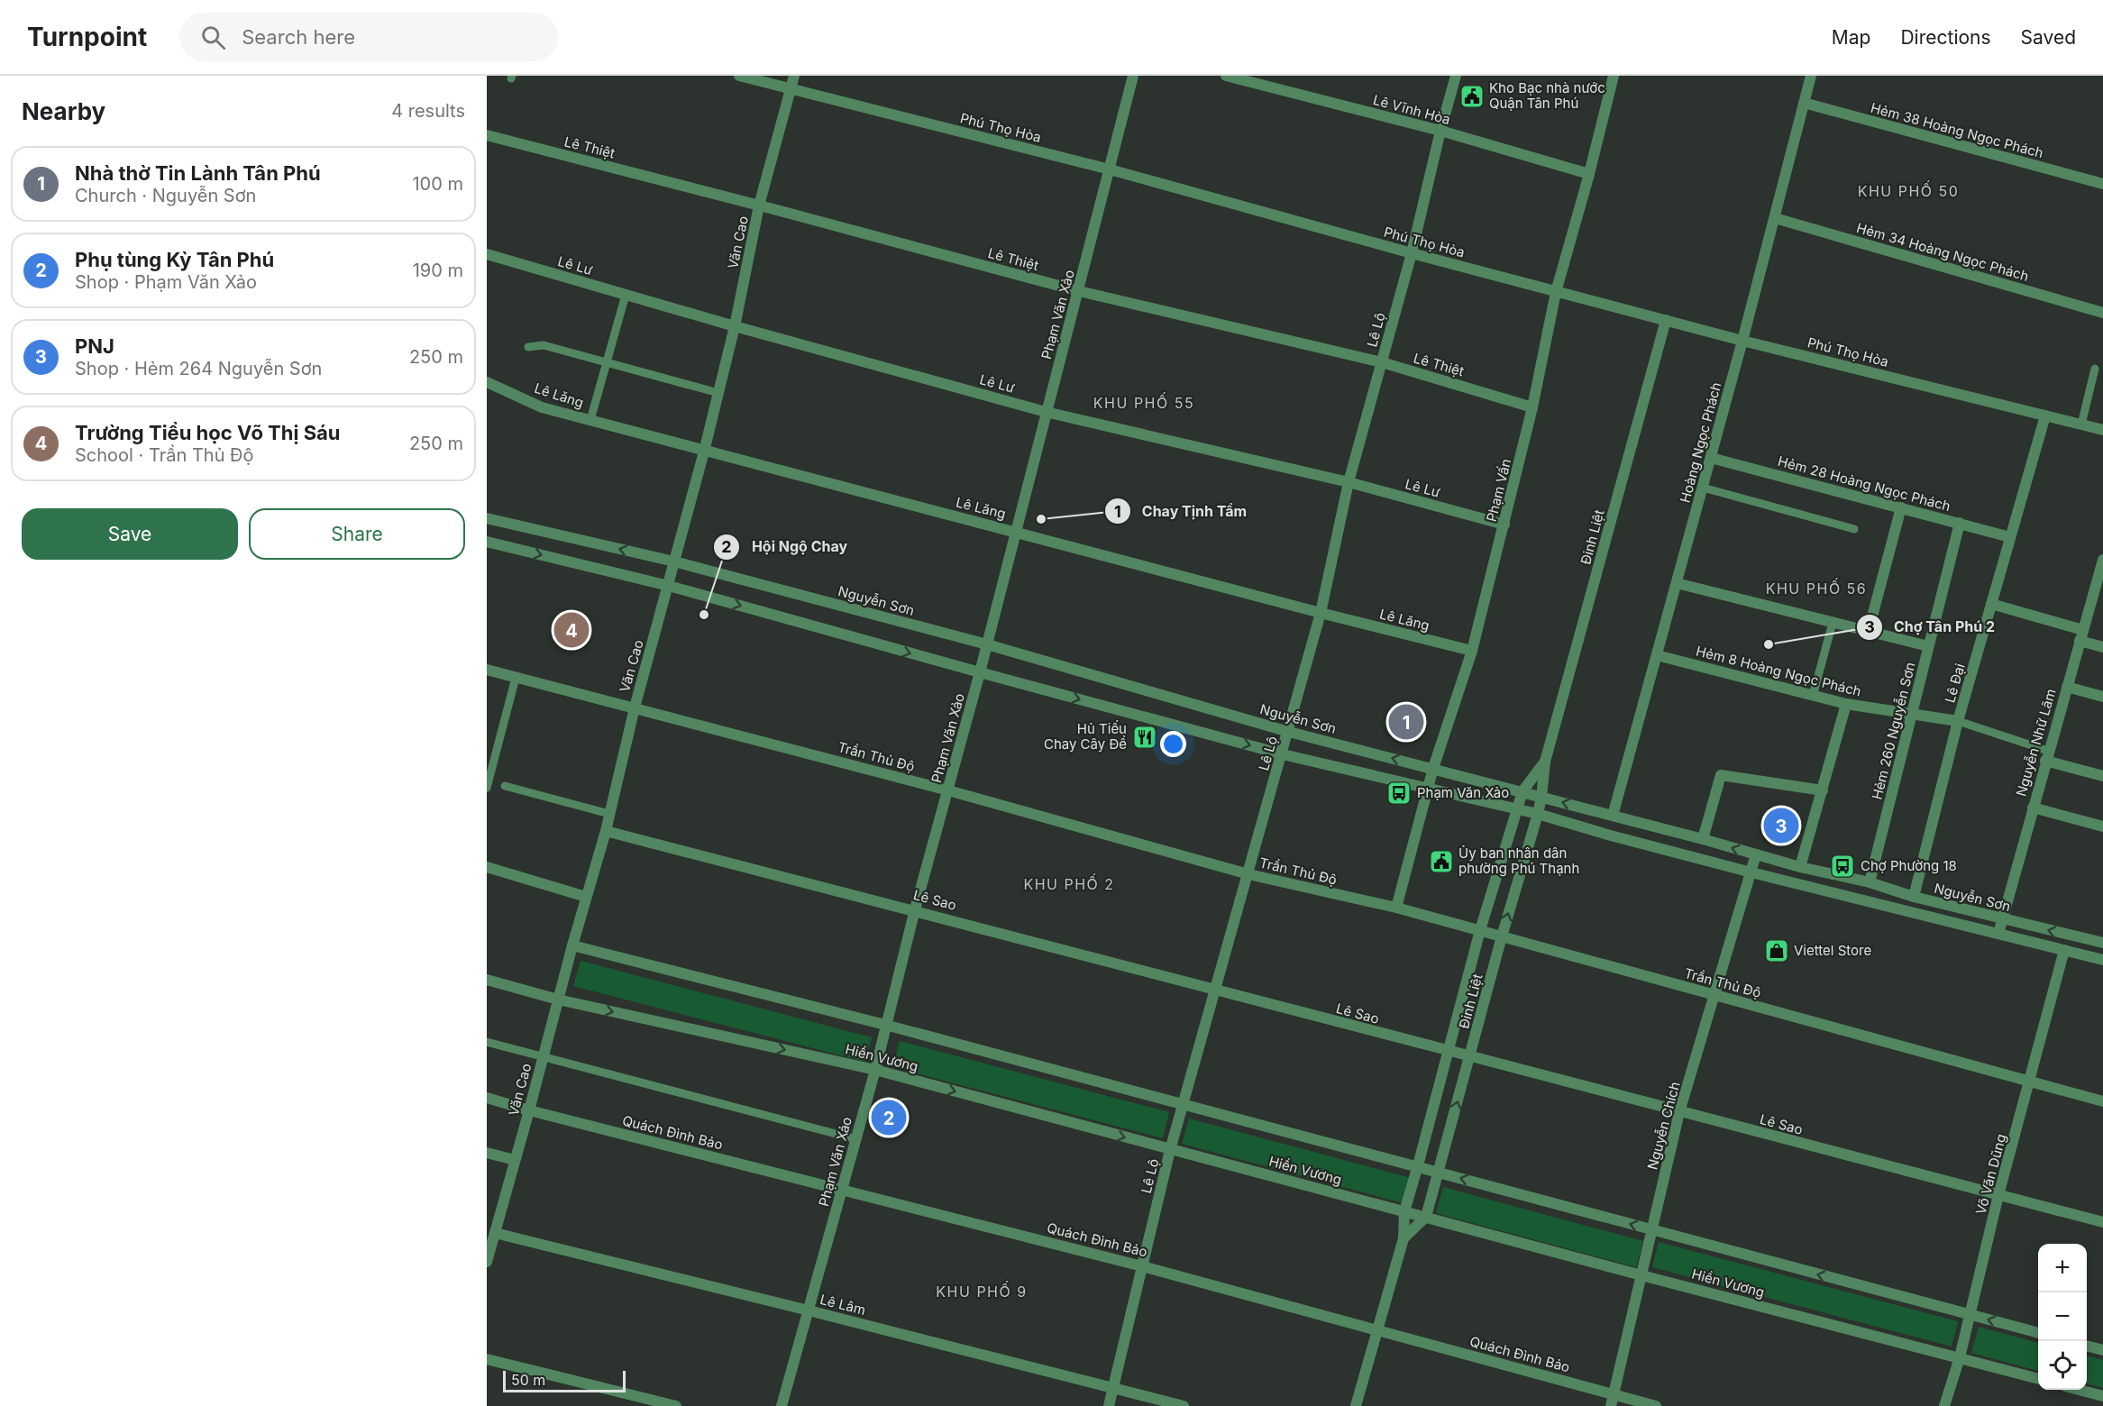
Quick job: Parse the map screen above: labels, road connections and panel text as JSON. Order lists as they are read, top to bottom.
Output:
{
  "streets": {
    "street": [
      "Lê Vĩnh Hòa",
      "Phú Thọ Hòa",
      "Hẻm 38 Hoàng Ngọc Phách",
      "Lê Thiệt",
      "Văn Cao",
      "Hẻm 34 Hoàng Ngọc Phách",
      "Lê Lư",
      "Phạm Văn Xảo",
      "Lê Lộ",
      "Lê Lăng",
      "Hoàng Ngọc Phách",
      "Hẻm 28 Hoàng Ngọc Phách",
      "Phạm Vấn",
      "Đinh Liệt",
      "Nguyễn Sơn",
      "Hẻm 8 Hoàng Ngọc Phách",
      "Lê Đại",
      "Hẻm 260 Nguyễn Sơn",
      "Nguyễn Nhữ Lãm",
      "Trần Thủ Độ",
      "Lê Sao",
      "Hiền Vương",
      "Nguyễn Chích",
      "Quách Đình Bảo",
      "Võ Văn Dũng",
      "Lê Lâm"
    ]
  },
  "crossings": [
    ["Lê Vĩnh Hòa", "Lê Lộ"],
    ["Lê Vĩnh Hòa", "Phạm Vấn"],
    ["Phú Thọ Hòa", "Văn Cao"],
    ["Phú Thọ Hòa", "Phạm Văn Xảo"],
    ["Phú Thọ Hòa", "Lê Lộ"],
    ["Phú Thọ Hòa", "Hoàng Ngọc Phách"],
    ["Phú Thọ Hòa", "Phạm Vấn"],
    ["Phú Thọ Hòa", "Đinh Liệt"],
    ["Phú Thọ Hòa", "Lê Đại"],
    ["Hẻm 38 Hoàng Ngọc Phách", "Hoàng Ngọc Phách"],
    ["Lê Thiệt", "Văn Cao"],
    ["Lê Thiệt", "Phạm Văn Xảo"],
    ["Lê Thiệt", "Lê Lộ"],
    ["Lê Thiệt", "Phạm Vấn"],
    ["Văn Cao", "Lê Lư"],
    ["Văn Cao", "Lê Lăng"],
    ["Văn Cao", "Nguyễn Sơn"],
    ["Văn Cao", "Trần Thủ Độ"],
    ["Văn Cao", "Lê Sao"],
    ["Văn Cao", "Hiền Vương"],
    ["Văn Cao", "Quách Đình Bảo"],
    ["Văn Cao", "Lê Lâm"],
    ["Hẻm 34 Hoàng Ngọc Phách", "Hoàng Ngọc Phách"],
    ["Lê Lư", "Phạm Văn Xảo"],
    ["Lê Lư", "Lê Lộ"],
    ["Lê Lư", "Phạm Vấn"],
    ["Phạm Văn Xảo", "Lê Lăng"],
    ["Phạm Văn Xảo", "Nguyễn Sơn"],
    ["Phạm Văn Xảo", "Trần Thủ Độ"],
    ["Phạm Văn Xảo", "Lê Sao"],
    ["Phạm Văn Xảo", "Hiền Vương"],
    ["Phạm Văn Xảo", "Quách Đình Bảo"],
    ["Phạm Văn Xảo", "Lê Lâm"],
    ["Lê Lộ", "Lê Lăng"],
    ["Lê Lộ", "Nguyễn Sơn"],
    ["Lê Lộ", "Trần Thủ Độ"],
    ["Lê Lộ", "Lê Sao"],
    ["Lê Lộ", "Hiền Vương"],
    ["Lê Lộ", "Quách Đình Bảo"],
    ["Lê Lộ", "Lê Lâm"],
    ["Lê Lăng", "Phạm Vấn"],
    ["Hoàng Ngọc Phách", "Hẻm 28 Hoàng Ngọc Phách"],
    ["Hoàng Ngọc Phách", "Nguyễn Sơn"],
    ["Hoàng Ngọc Phách", "Hẻm 8 Hoàng Ngọc Phách"],
    ["Hẻm 28 Hoàng Ngọc Phách", "Lê Đại"],
    ["Hẻm 28 Hoàng Ngọc Phách", "Hẻm 260 Nguyễn Sơn"],
    ["Phạm Vấn", "Nguyễn Sơn"],
    ["Phạm Vấn", "Trần Thủ Độ"],
    ["Đinh Liệt", "Nguyễn Sơn"],
    ["Đinh Liệt", "Trần Thủ Độ"],
    ["Đinh Liệt", "Lê Sao"],
    ["Đinh Liệt", "Hiền Vương"],
    ["Đinh Liệt", "Quách Đình Bảo"],
    ["Nguyễn Sơn", "Lê Đại"],
    ["Nguyễn Sơn", "Hẻm 260 Nguyễn Sơn"],
    ["Nguyễn Sơn", "Nguyễn Nhữ Lãm"],
    ["Nguyễn Sơn", "Nguyễn Chích"],
    ["Hẻm 8 Hoàng Ngọc Phách", "Lê Đại"],
    ["Hẻm 8 Hoàng Ngọc Phách", "Hẻm 260 Nguyễn Sơn"],
    ["Trần Thủ Độ", "Nguyễn Chích"],
    ["Trần Thủ Độ", "Võ Văn Dũng"],
    ["Lê Sao", "Nguyễn Chích"],
    ["Lê Sao", "Võ Văn Dũng"],
    ["Hiền Vương", "Nguyễn Chích"],
    ["Hiền Vương", "Võ Văn Dũng"],
    ["Nguyễn Chích", "Quách Đình Bảo"]
  ],
  "districts": [
    "KHU PHỐ 50",
    "KHU PHỐ 55",
    "KHU PHỐ 56",
    "KHU PHỐ 2",
    "KHU PHỐ 9"
  ],
  "places": {
    "public building": ["Kho Bạc nhà nước Quận Tân Phú", "Ủy ban nhân dân phường Phú Thạnh"],
    "other": ["Chay Tịnh Tầm", "Hội Ngộ Chay", "Chợ Tân Phú 2"],
    "restaurant": ["Hủ Tiếu Chay Cây Đề"],
    "bus stop": ["Phạm Văn Xảo", "Chợ Phường 18"],
    "shop": ["Viettel Store"]
  },
  "scale_bar": "50 m",
  "page": {
    "header": "Turnpoint",
    "search": "Search here",
    "nav": ["Map", "Directions", "Saved"],
    "heading": ["Nearby", "4 results"],
    "list": [
      {
        "mark": "1",
        "name": "Nhà thờ Tin Lành Tân Phú",
        "note": "Church · Nguyễn Sơn",
        "value": "100 m"
      },
      {
        "mark": "2",
        "name": "Phụ tùng Kỳ Tân Phú",
        "note": "Shop · Phạm Văn Xảo",
        "value": "190 m"
      },
      {
        "mark": "3",
        "name": "PNJ",
        "note": "Shop · Hẻm 264 Nguyễn Sơn",
        "value": "250 m"
      },
      {
        "mark": "4",
        "name": "Trường Tiểu học Võ Thị Sáu",
        "note": "School · Trần Thủ Độ",
        "value": "250 m"
      }
    ],
    "buttons": ["Save", "Share"],
    "pins": [
      "4",
      "1",
      "3",
      "2"
    ],
    "map_buttons": ["+", "−"],
    "scale": "50 m"
  }
}
